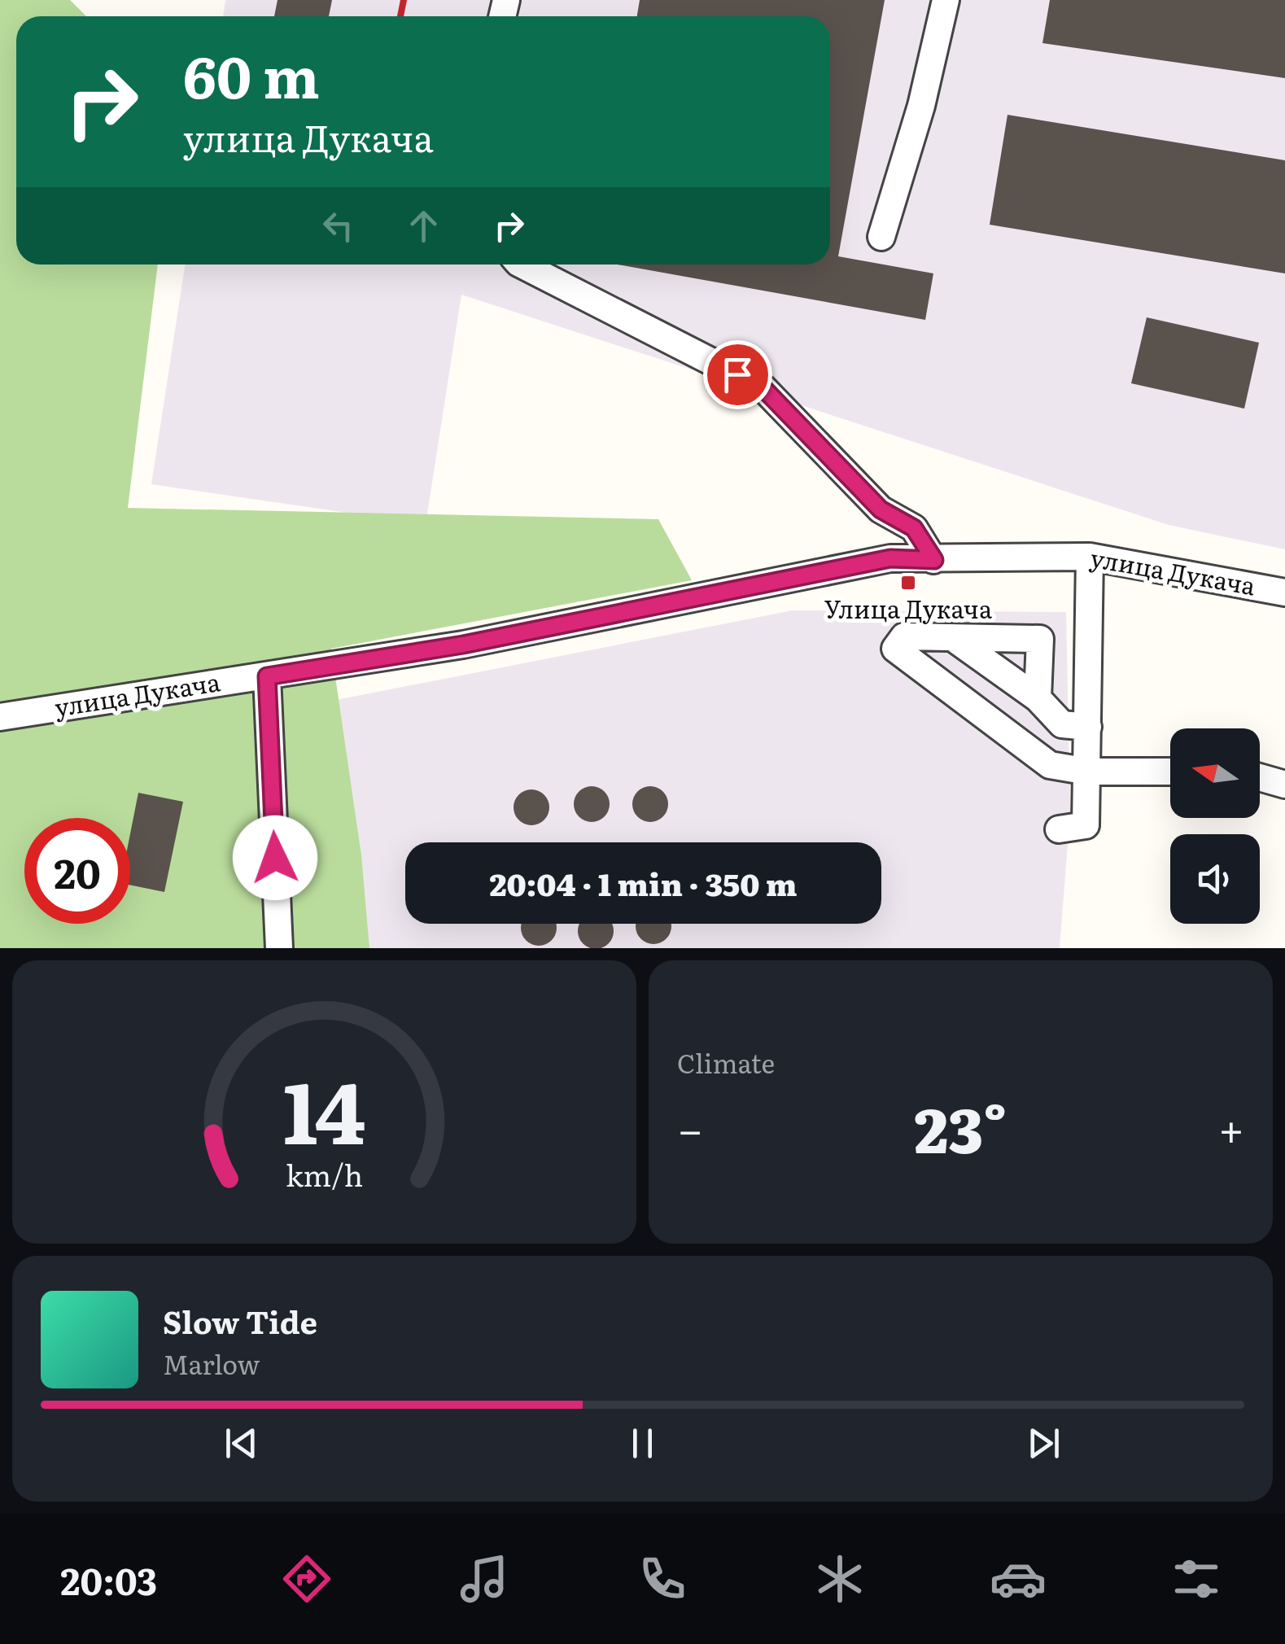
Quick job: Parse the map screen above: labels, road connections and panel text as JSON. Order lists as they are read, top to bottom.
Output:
{
  "streets": {
    "street": ["улица Дукача"]
  },
  "places": {
    "transit": ["Улица Дукача"]
  },
  "north": "left",
  "page": {
    "turn": ["60 m", "улица Дукача"],
    "limit": "20",
    "trip": "20:04 · 1 min · 350 m",
    "tile": "Climate",
    "heat": ["−", "23°", "+"],
    "song": ["Slow Tide", "Marlow"],
    "tabs": "20:03",
    "gauge": ["14", "km/h"]
  }
}
